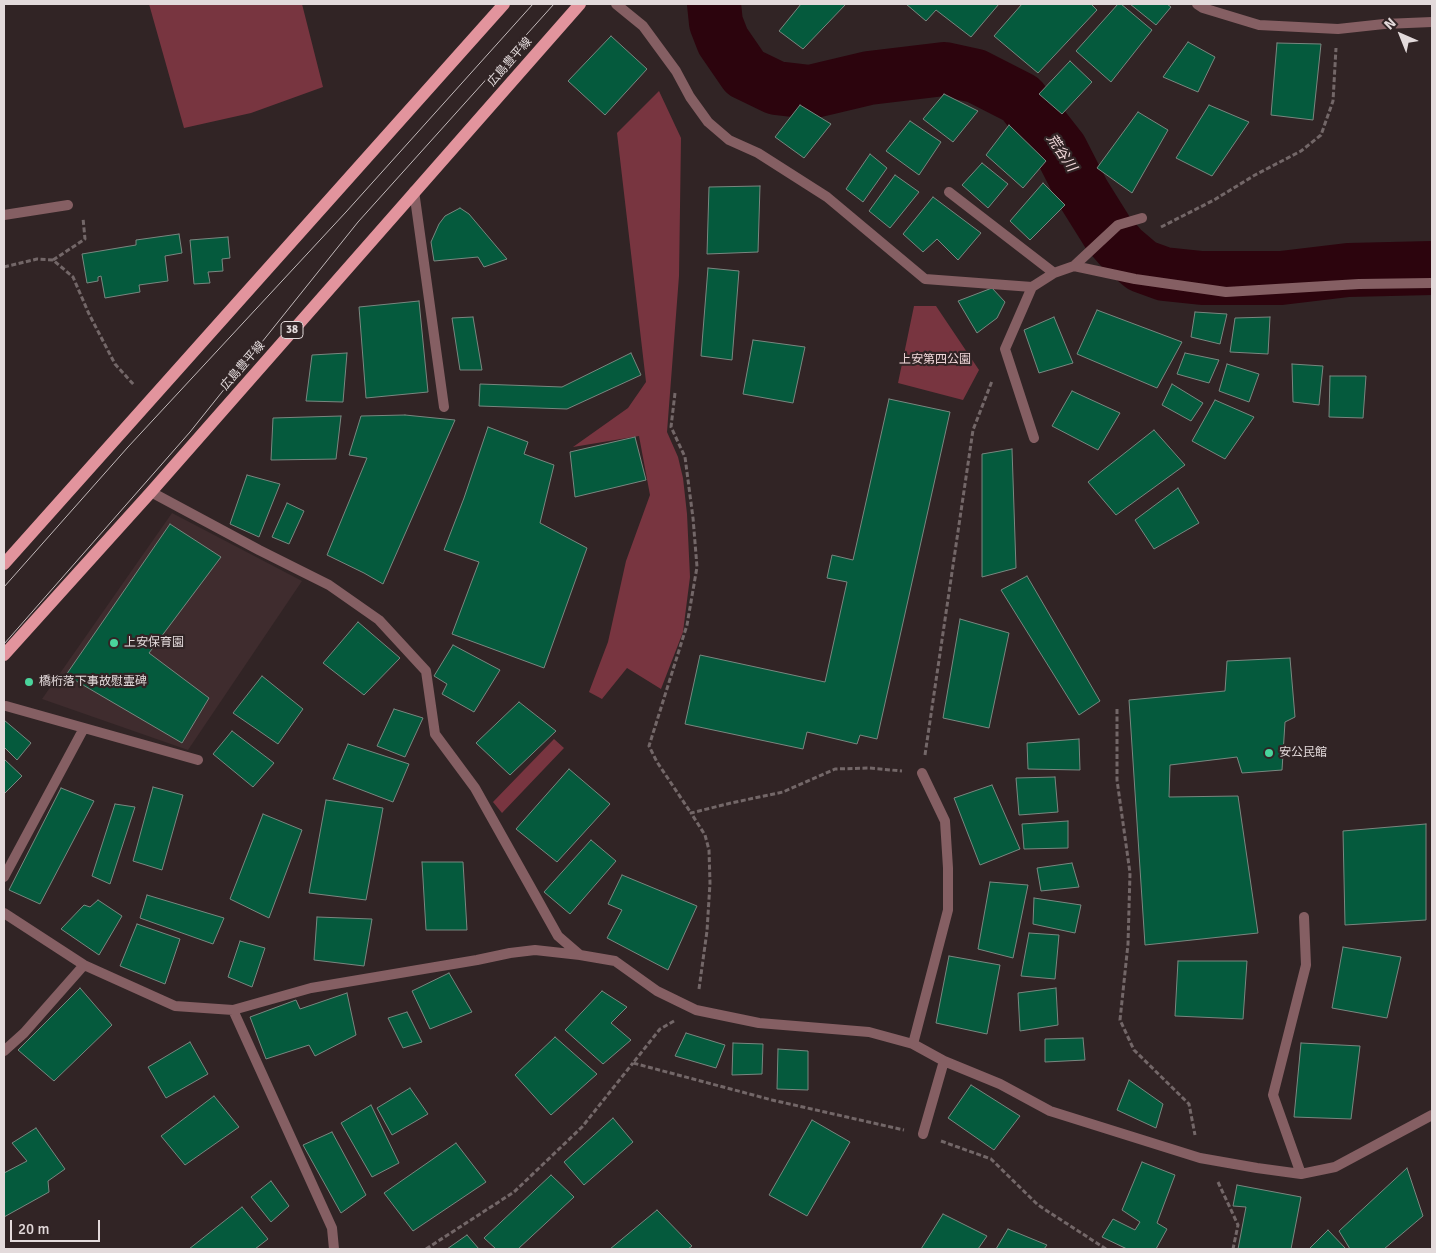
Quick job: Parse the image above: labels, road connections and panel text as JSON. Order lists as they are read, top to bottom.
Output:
{
  "streets": {
    "main road": ["広島豊平線", "38"]
  },
  "water": ["荒谷川"],
  "parks": ["上安第四公園"],
  "places": ["上安保育園", "橋桁落下事故慰霊碑", "安公民館"],
  "scale_bar": "20 m",
  "north": "top left"
}
